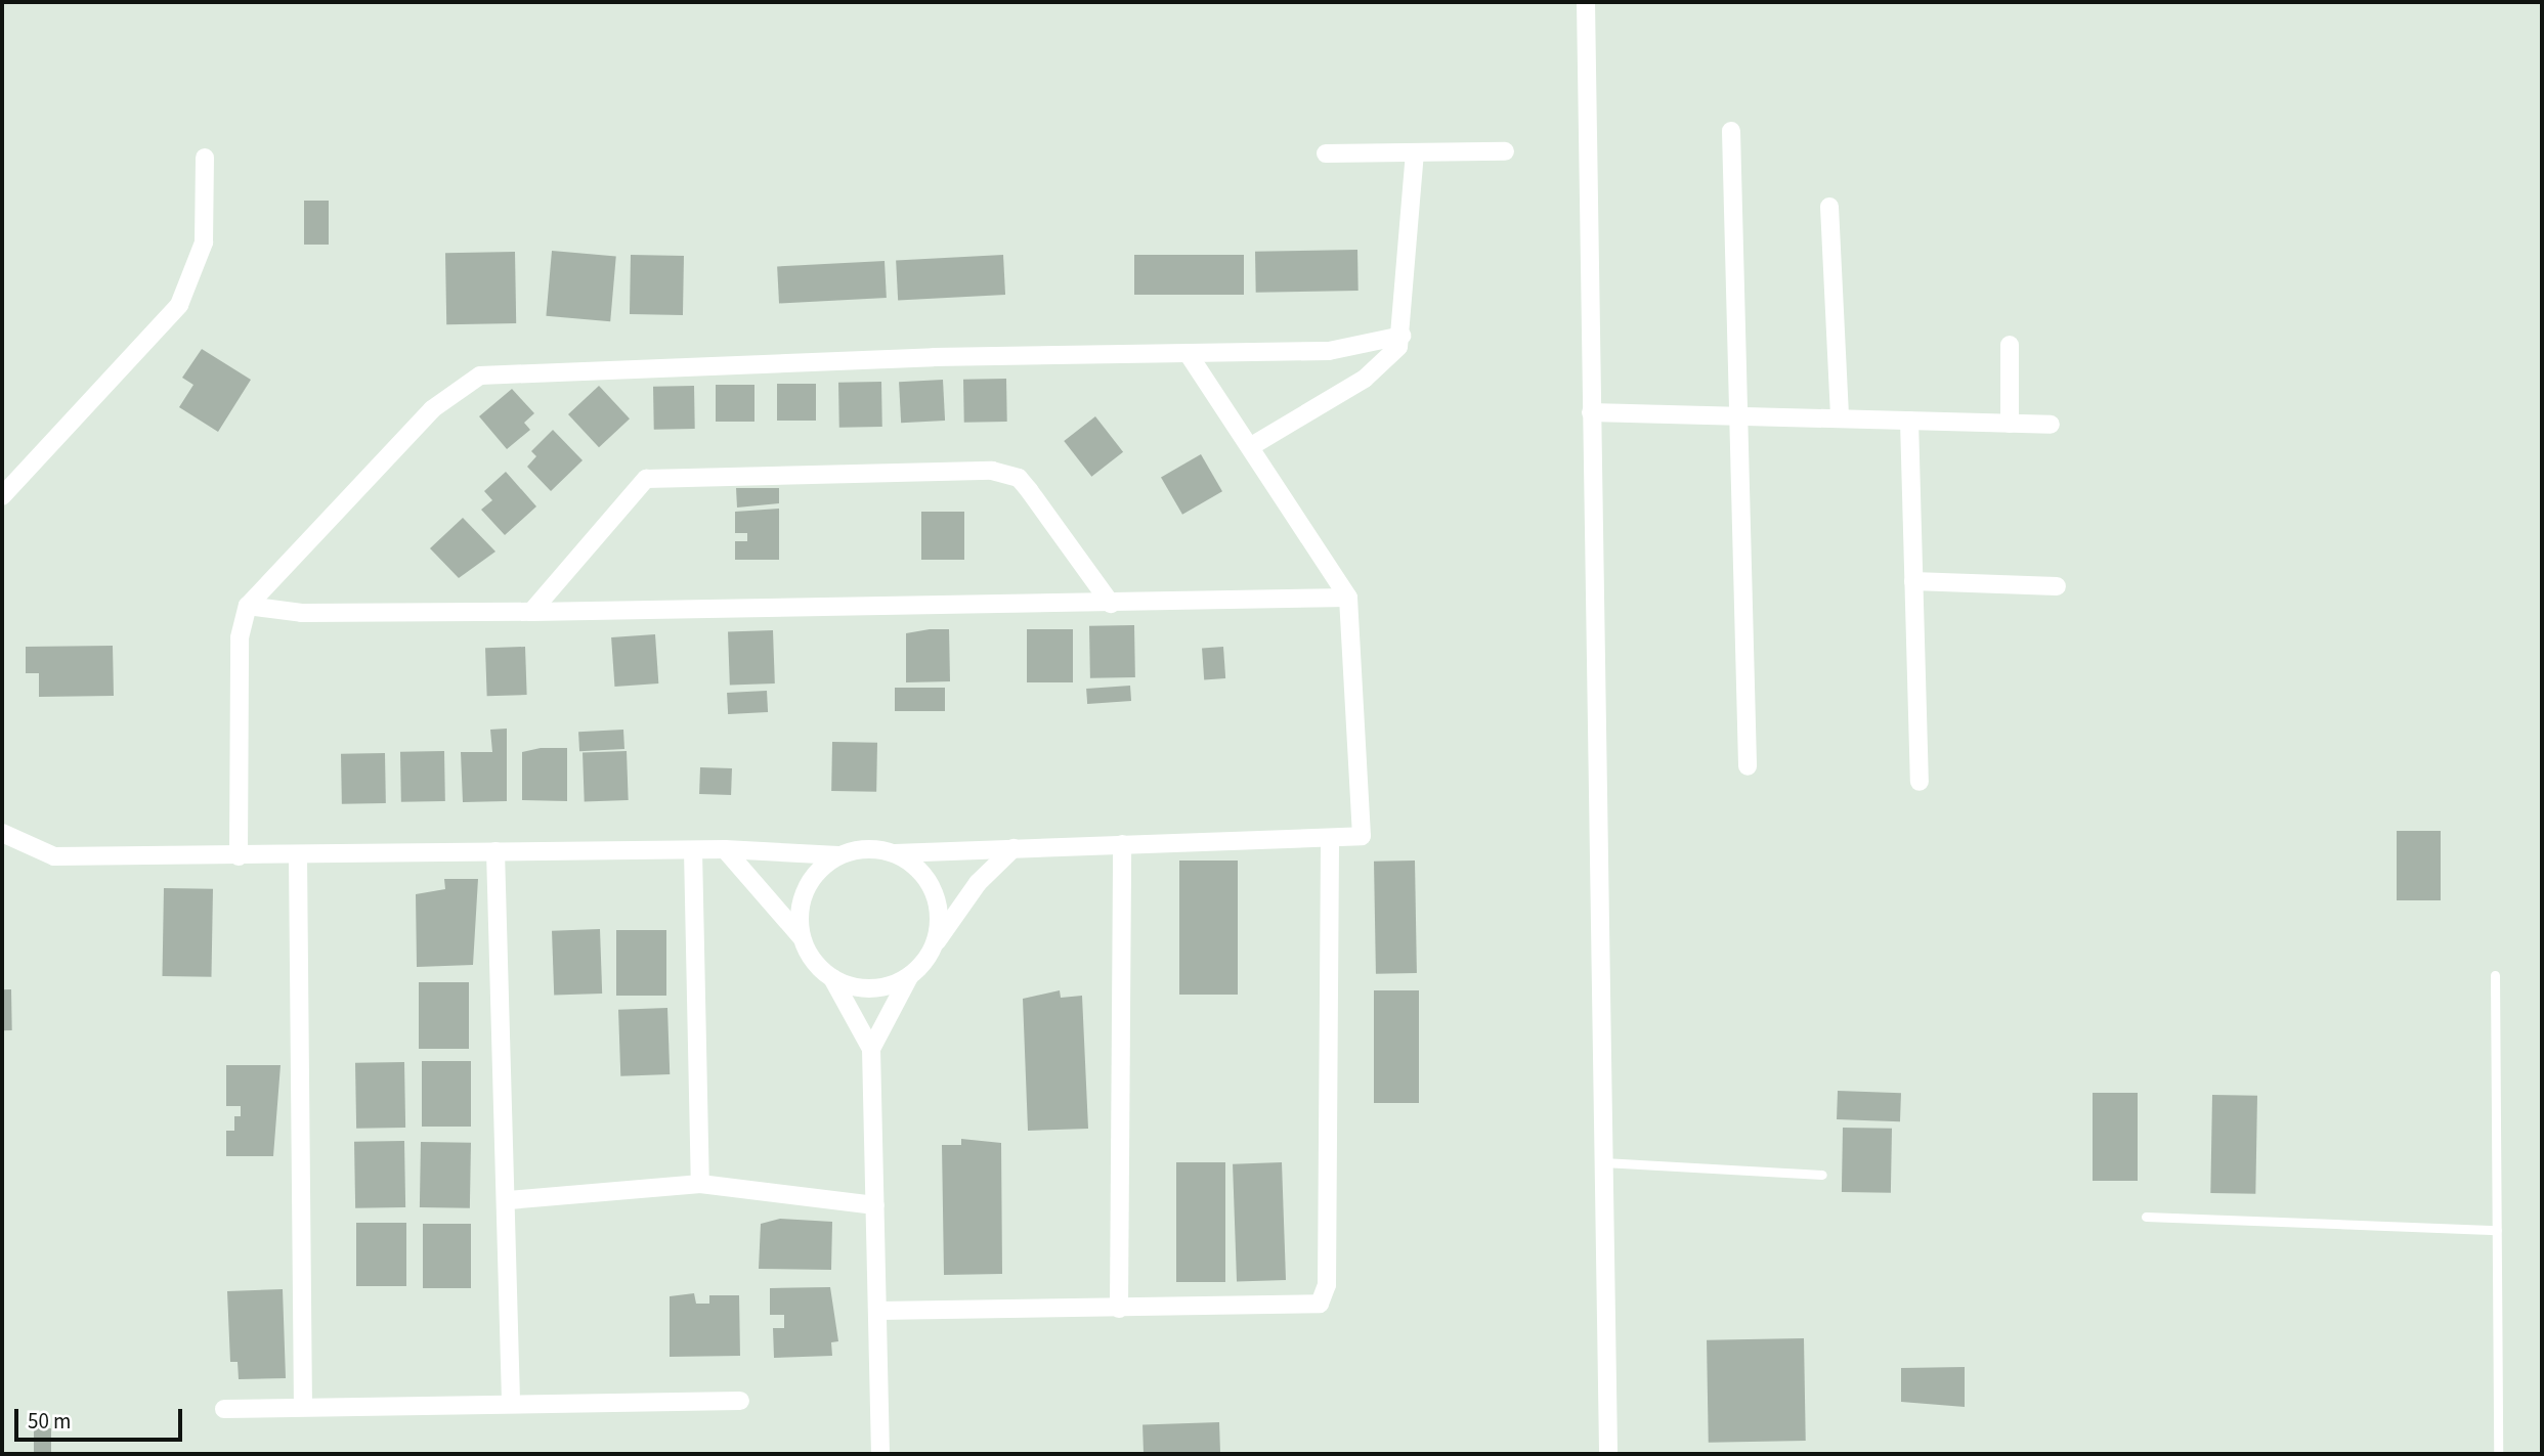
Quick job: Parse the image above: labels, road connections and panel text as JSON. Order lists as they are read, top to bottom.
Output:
{
  "scale_bar": "50 m"
}
